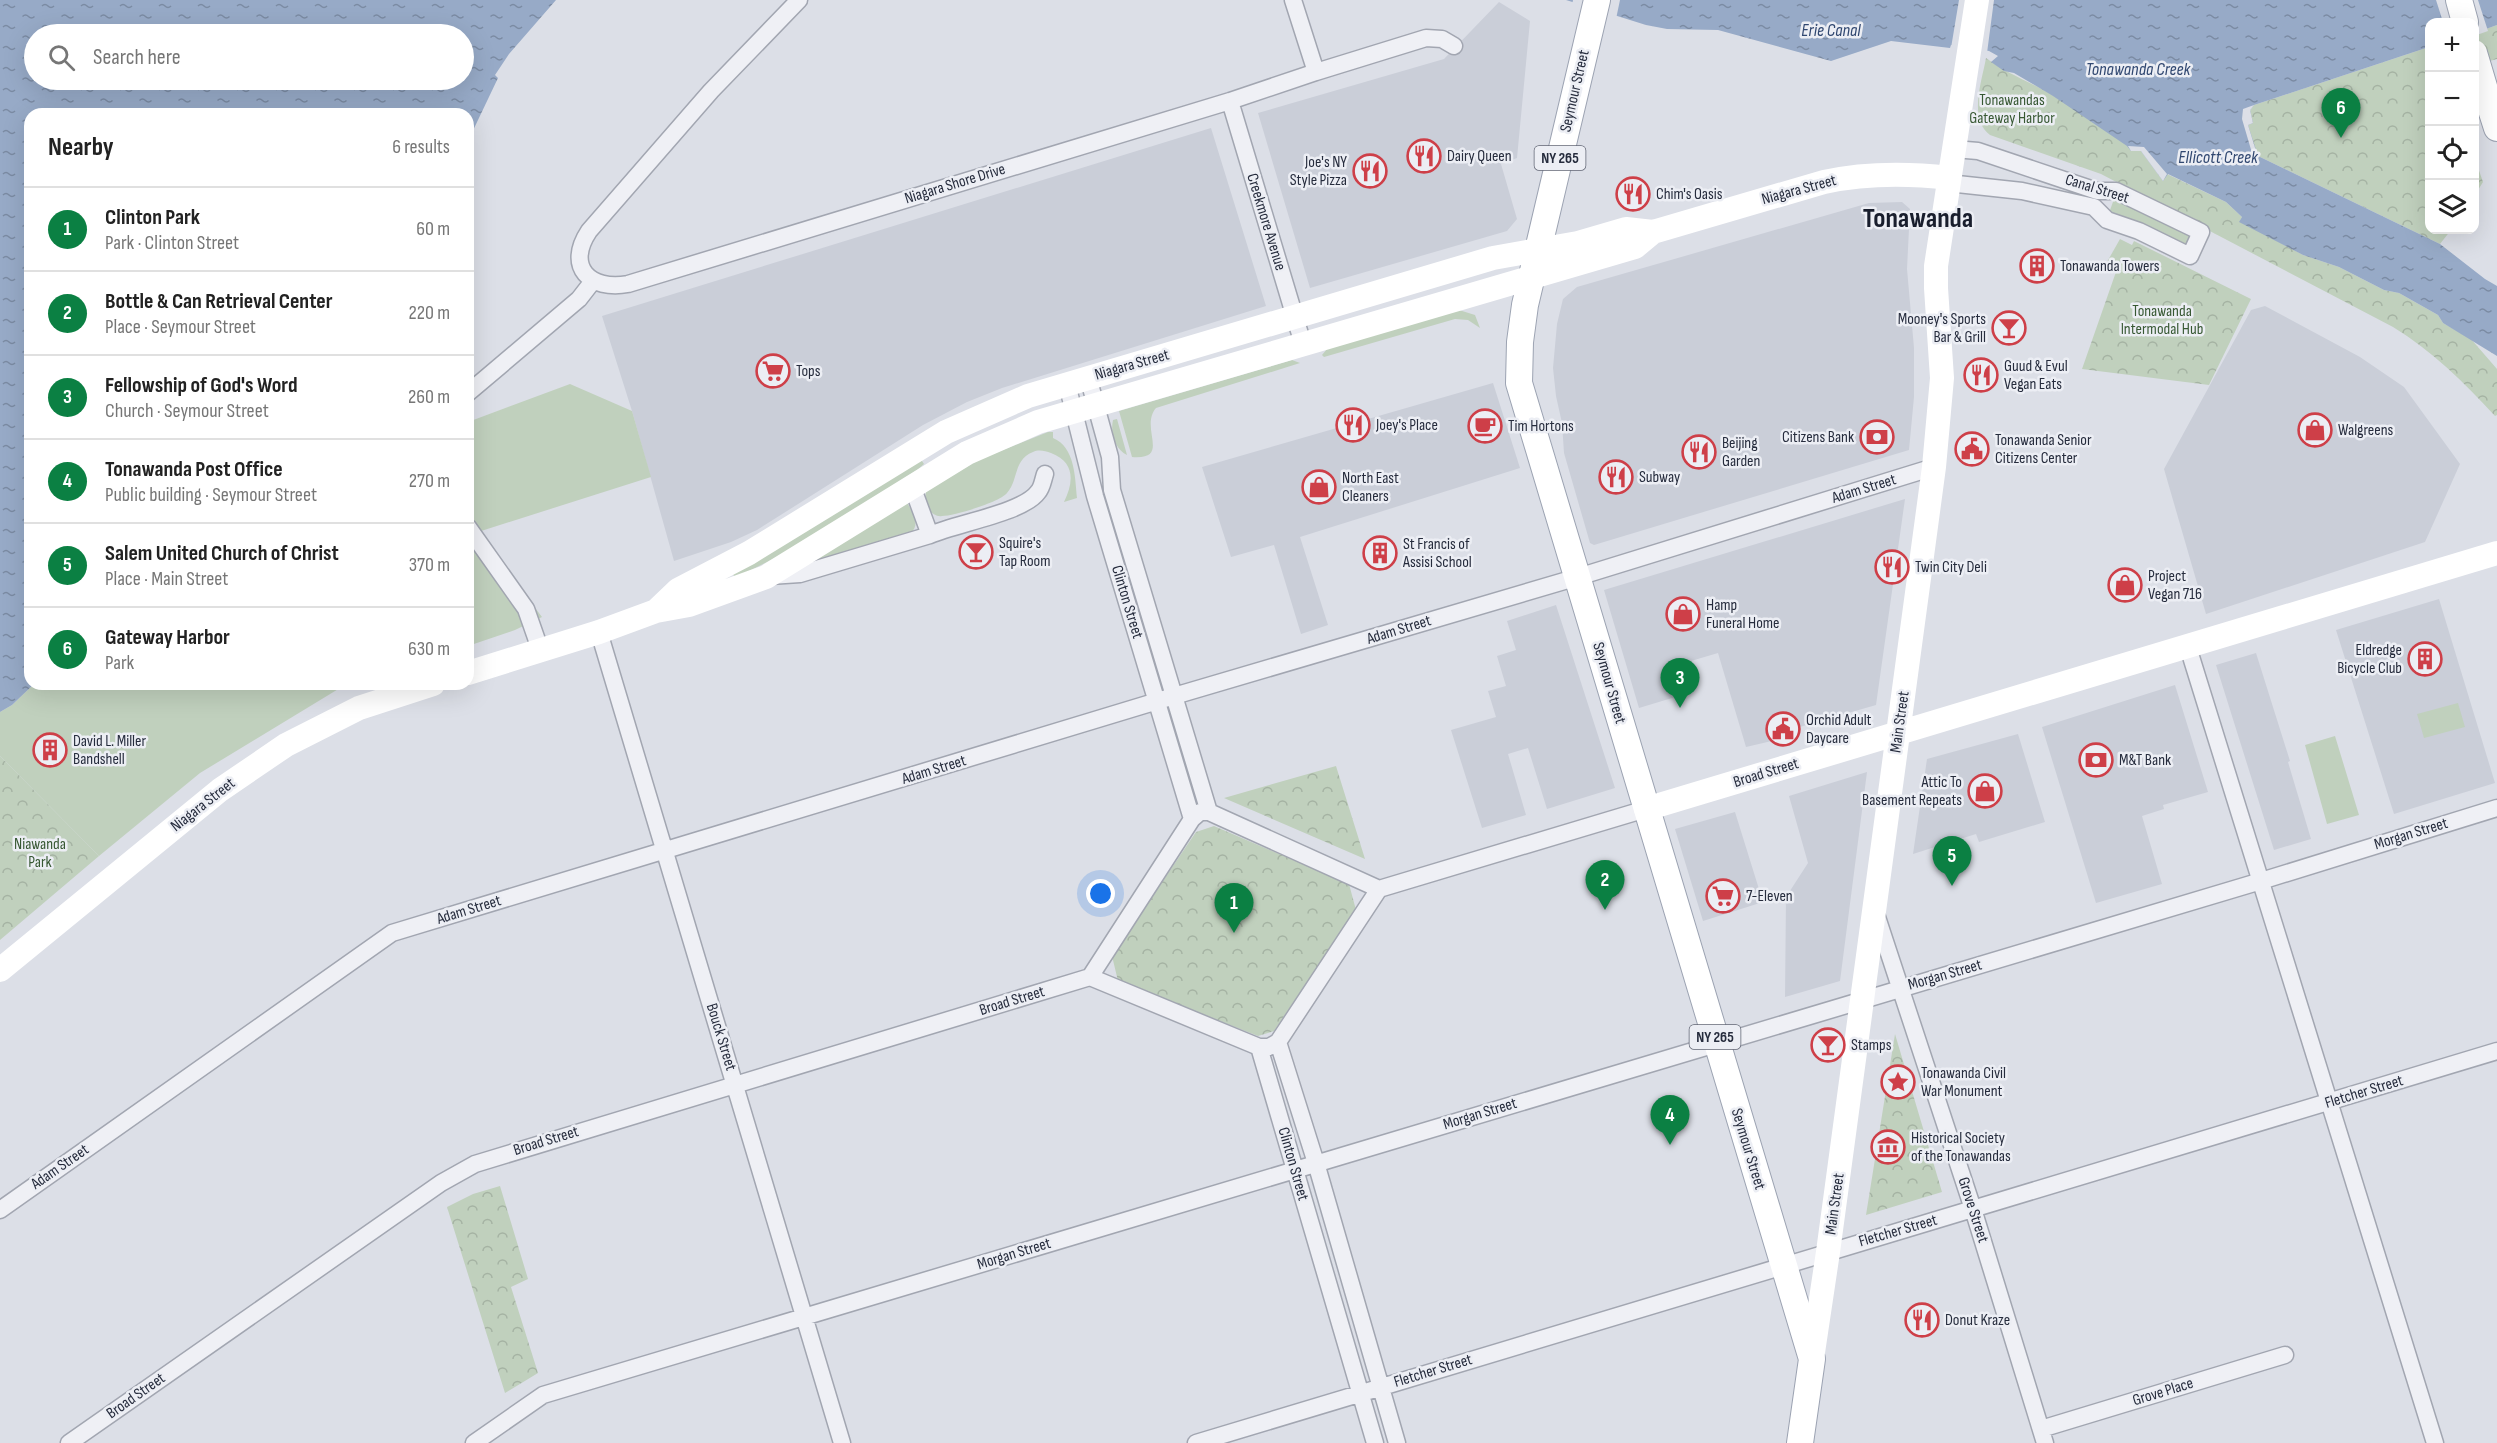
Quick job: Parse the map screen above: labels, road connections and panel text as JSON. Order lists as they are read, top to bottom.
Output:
{
  "streets": {
    "main road": [
      "Seymour Street",
      "NY 265",
      "Niagara Street",
      "Main Street",
      "Broad Street"
    ],
    "street": [
      "Niagara Shore Drive",
      "Canal Street",
      "Creekmore Avenue",
      "Adam Street",
      "Clinton Street",
      "Morgan Street",
      "Bouck Street",
      "Fletcher Street",
      "Grove Street",
      "Grove Place"
    ]
  },
  "crossings": [
    ["Seymour Street", "Niagara Street"],
    ["Seymour Street", "Adam Street"],
    ["Seymour Street", "Main Street"],
    ["Seymour Street", "Broad Street"],
    ["Seymour Street", "Morgan Street"],
    ["Seymour Street", "Fletcher Street"],
    ["Niagara Shore Drive", "Creekmore Avenue"],
    ["Canal Street", "Niagara Street"],
    ["Canal Street", "Main Street"],
    ["Niagara Street", "Creekmore Avenue"],
    ["Niagara Street", "Clinton Street"],
    ["Niagara Street", "Main Street"],
    ["Niagara Street", "Bouck Street"],
    ["Adam Street", "Clinton Street"],
    ["Adam Street", "Main Street"],
    ["Adam Street", "Bouck Street"],
    ["Clinton Street", "Morgan Street"],
    ["Clinton Street", "Fletcher Street"],
    ["Main Street", "Broad Street"],
    ["Main Street", "Morgan Street"],
    ["Main Street", "Fletcher Street"],
    ["Main Street", "Grove Street"],
    ["Broad Street", "Bouck Street"],
    ["Morgan Street", "Bouck Street"],
    ["Morgan Street", "Grove Street"],
    ["Fletcher Street", "Grove Street"],
    ["Grove Street", "Grove Place"]
  ],
  "districts": ["Tonawanda"],
  "water": ["Erie Canal", "Tonawanda Creek", "Ellicott Creek"],
  "parks": ["Tonawandas Gateway Harbor", "Tonawanda Intermodal Hub", "Niawanda Park"],
  "places": {
    "restaurant": [
      "Dairy Queen",
      "Joe's NY Style Pizza",
      "Chim's Oasis",
      "Guud & Evul Vegan Eats",
      "Joey's Place",
      "Beijing Garden",
      "Subway",
      "Twin City Deli",
      "Donut Kraze"
    ],
    "building": [
      "Tonawanda Towers",
      "St Francis of Assisi School",
      "Eldredge Bicycle Club",
      "David L. Miller Bandshell"
    ],
    "bar": ["Mooney's Sports Bar & Grill", "Squire's Tap Room", "Stamps"],
    "supermarket": ["Tops", "7-Eleven"],
    "cafe": ["Tim Hortons"],
    "shop": [
      "Walgreens",
      "North East Cleaners",
      "Project Vegan 716",
      "Hamp Funeral Home",
      "Attic To Basement Repeats"
    ],
    "bank": ["Citizens Bank", "M&T Bank"],
    "public building": ["Tonawanda Senior Citizens Center", "Orchid Adult Daycare"],
    "place": ["Tonawanda Civil War Monument"],
    "museum": ["Historical Society of the Tonawandas"]
  },
  "page": {
    "map_buttons": ["+", "−"],
    "search": "Search here",
    "pins": [
      "6",
      "3",
      "5",
      "2",
      "1",
      "4"
    ],
    "heading": ["Nearby", "6 results"],
    "list": [
      {
        "mark": "1",
        "name": "Clinton Park",
        "note": "Park · Clinton Street",
        "value": "60 m"
      },
      {
        "mark": "2",
        "name": "Bottle & Can Retrieval Center",
        "note": "Place · Seymour Street",
        "value": "220 m"
      },
      {
        "mark": "3",
        "name": "Fellowship of God's Word",
        "note": "Church · Seymour Street",
        "value": "260 m"
      },
      {
        "mark": "4",
        "name": "Tonawanda Post Office",
        "note": "Public building · Seymour Street",
        "value": "270 m"
      },
      {
        "mark": "5",
        "name": "Salem United Church of Christ",
        "note": "Place · Main Street",
        "value": "370 m"
      },
      {
        "mark": "6",
        "name": "Gateway Harbor",
        "note": "Park",
        "value": "630 m"
      }
    ]
  }
}
